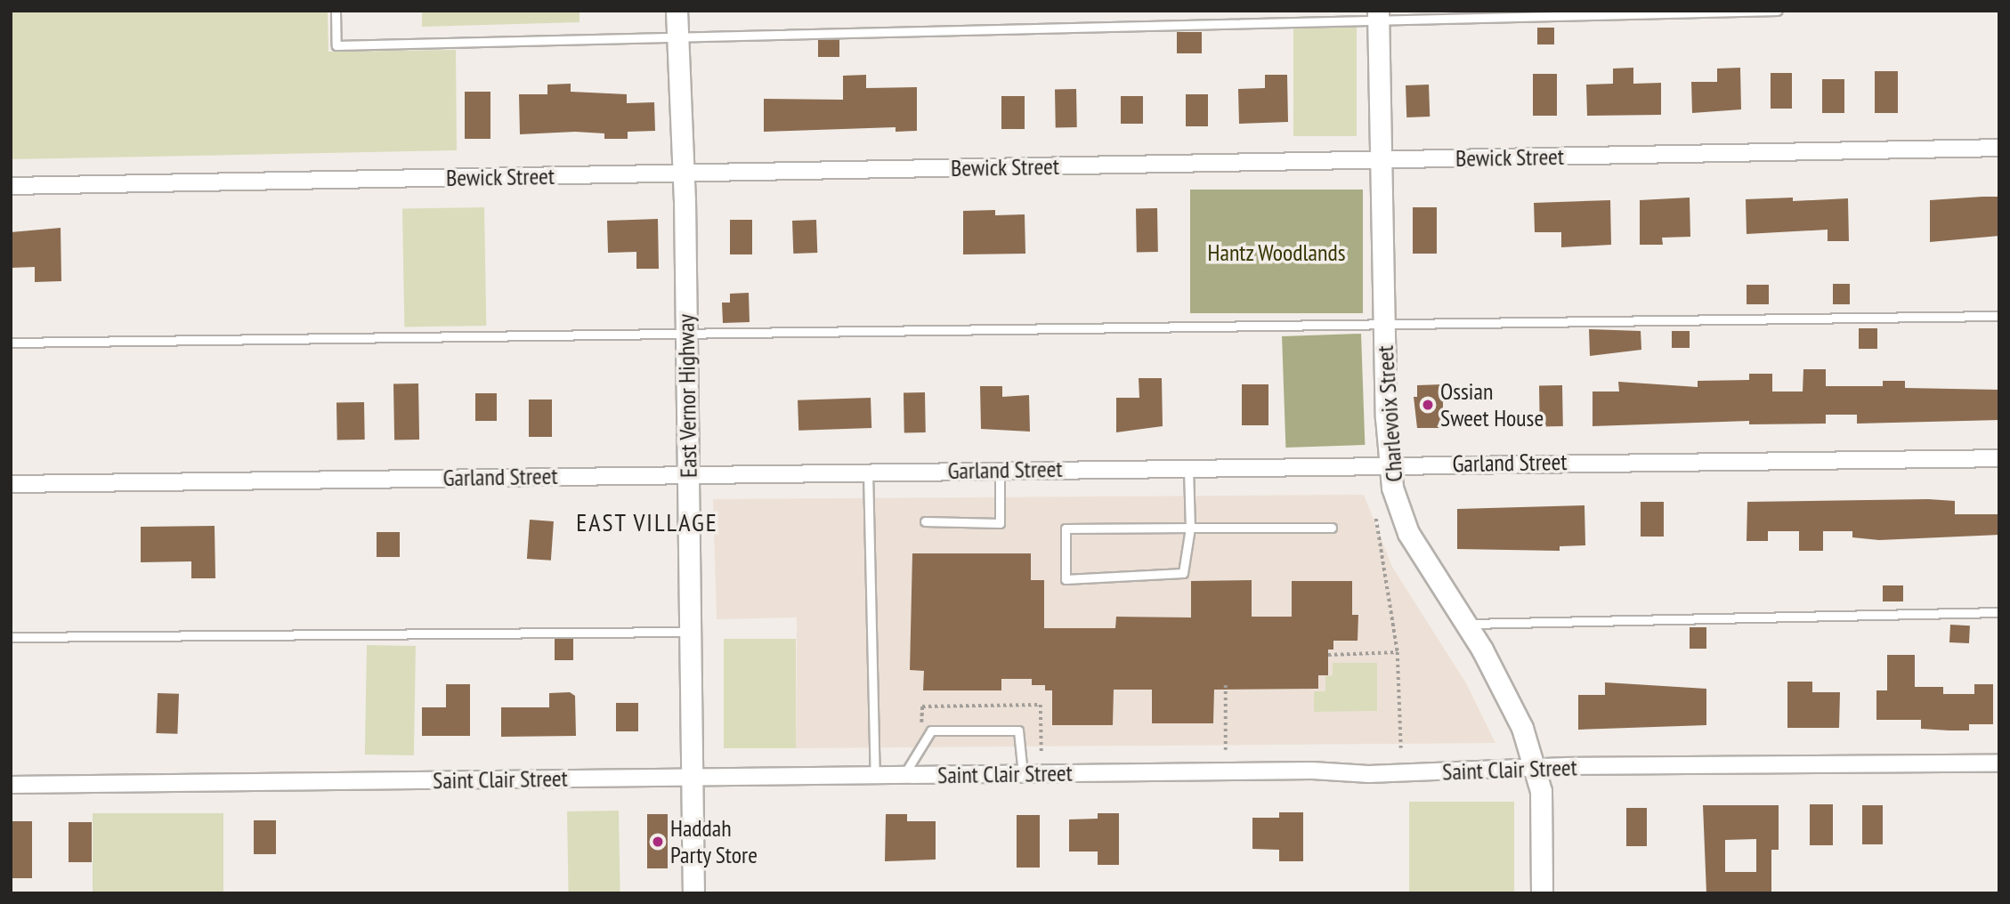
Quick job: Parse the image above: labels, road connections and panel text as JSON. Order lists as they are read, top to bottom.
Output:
{
  "streets": {
    "street": [
      "Bewick Street",
      "East Vernor Highway",
      "Charlevoix Street",
      "Garland Street",
      "Saint Clair Street"
    ]
  },
  "crossings": [
    ["Bewick Street", "East Vernor Highway"],
    ["Bewick Street", "Charlevoix Street"],
    ["East Vernor Highway", "Garland Street"],
    ["East Vernor Highway", "Saint Clair Street"],
    ["Charlevoix Street", "Garland Street"],
    ["Charlevoix Street", "Saint Clair Street"]
  ],
  "districts": ["EAST VILLAGE"],
  "parks": ["Hantz Woodlands"],
  "places": ["Ossian Sweet House", "Haddah Party Store"]
}
